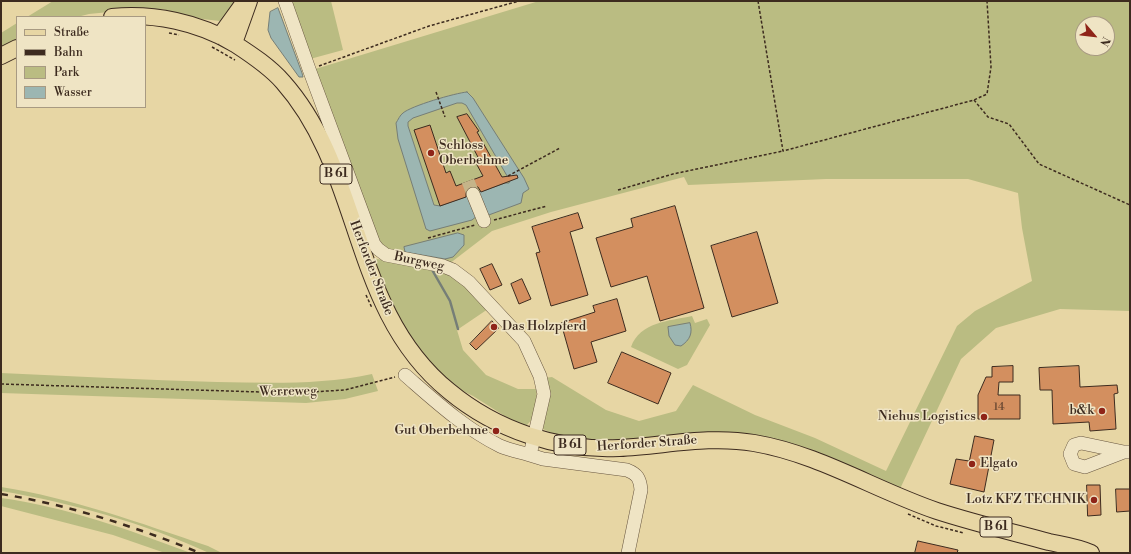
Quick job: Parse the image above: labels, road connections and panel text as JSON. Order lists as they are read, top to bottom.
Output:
{
  "streets": {
    "main road": ["B 61", "Herforder Straße"],
    "street": ["Burgweg"],
    "path": ["Werreweg"]
  },
  "crossings": [
    ["Burgweg", "Herforder Straße"]
  ],
  "places": [
    "Schloss Oberbehme",
    "Das Holzpferd",
    "b&k",
    "Niehus Logistics",
    "Gut Oberbehme",
    "Elgato",
    "Lotz KFZ TECHNIK"
  ],
  "house_numbers": ["14"],
  "legend": [
    "Straße",
    "Bahn",
    "Park",
    "Wasser"
  ],
  "north": "bottom right"
}
